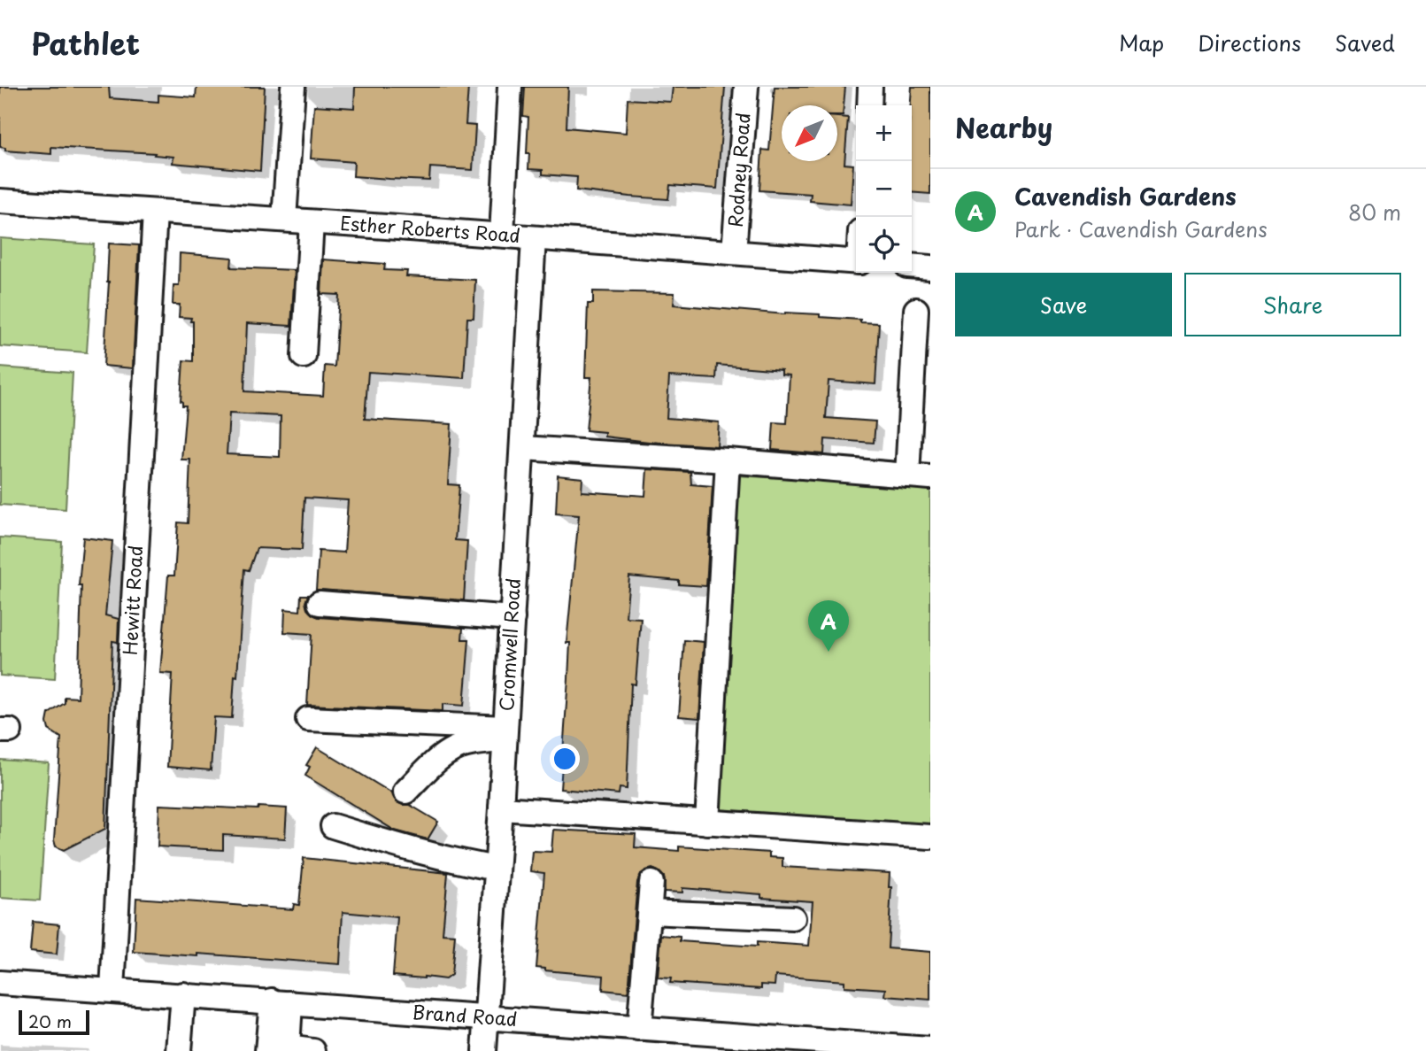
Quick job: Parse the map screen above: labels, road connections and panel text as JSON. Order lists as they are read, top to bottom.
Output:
{
  "streets": {
    "street": [
      "Rodney Road",
      "Esther Roberts Road",
      "Hewitt Road",
      "Cromwell Road",
      "Brand Road"
    ]
  },
  "crossings": [
    ["Rodney Road", "Esther Roberts Road"],
    ["Esther Roberts Road", "Hewitt Road"],
    ["Esther Roberts Road", "Cromwell Road"],
    ["Hewitt Road", "Brand Road"],
    ["Cromwell Road", "Brand Road"]
  ],
  "scale_bar": "20 m",
  "north": "bottom left",
  "page": {
    "header": "Pathlet",
    "nav": ["Map", "Directions", "Saved"],
    "heading": "Nearby",
    "map_buttons": ["+", "−"],
    "list": [
      {
        "mark": "A",
        "name": "Cavendish Gardens",
        "note": "Park · Cavendish Gardens",
        "value": "80 m"
      }
    ],
    "buttons": ["Save", "Share"],
    "pins": "A",
    "scale": "20 m"
  }
}
